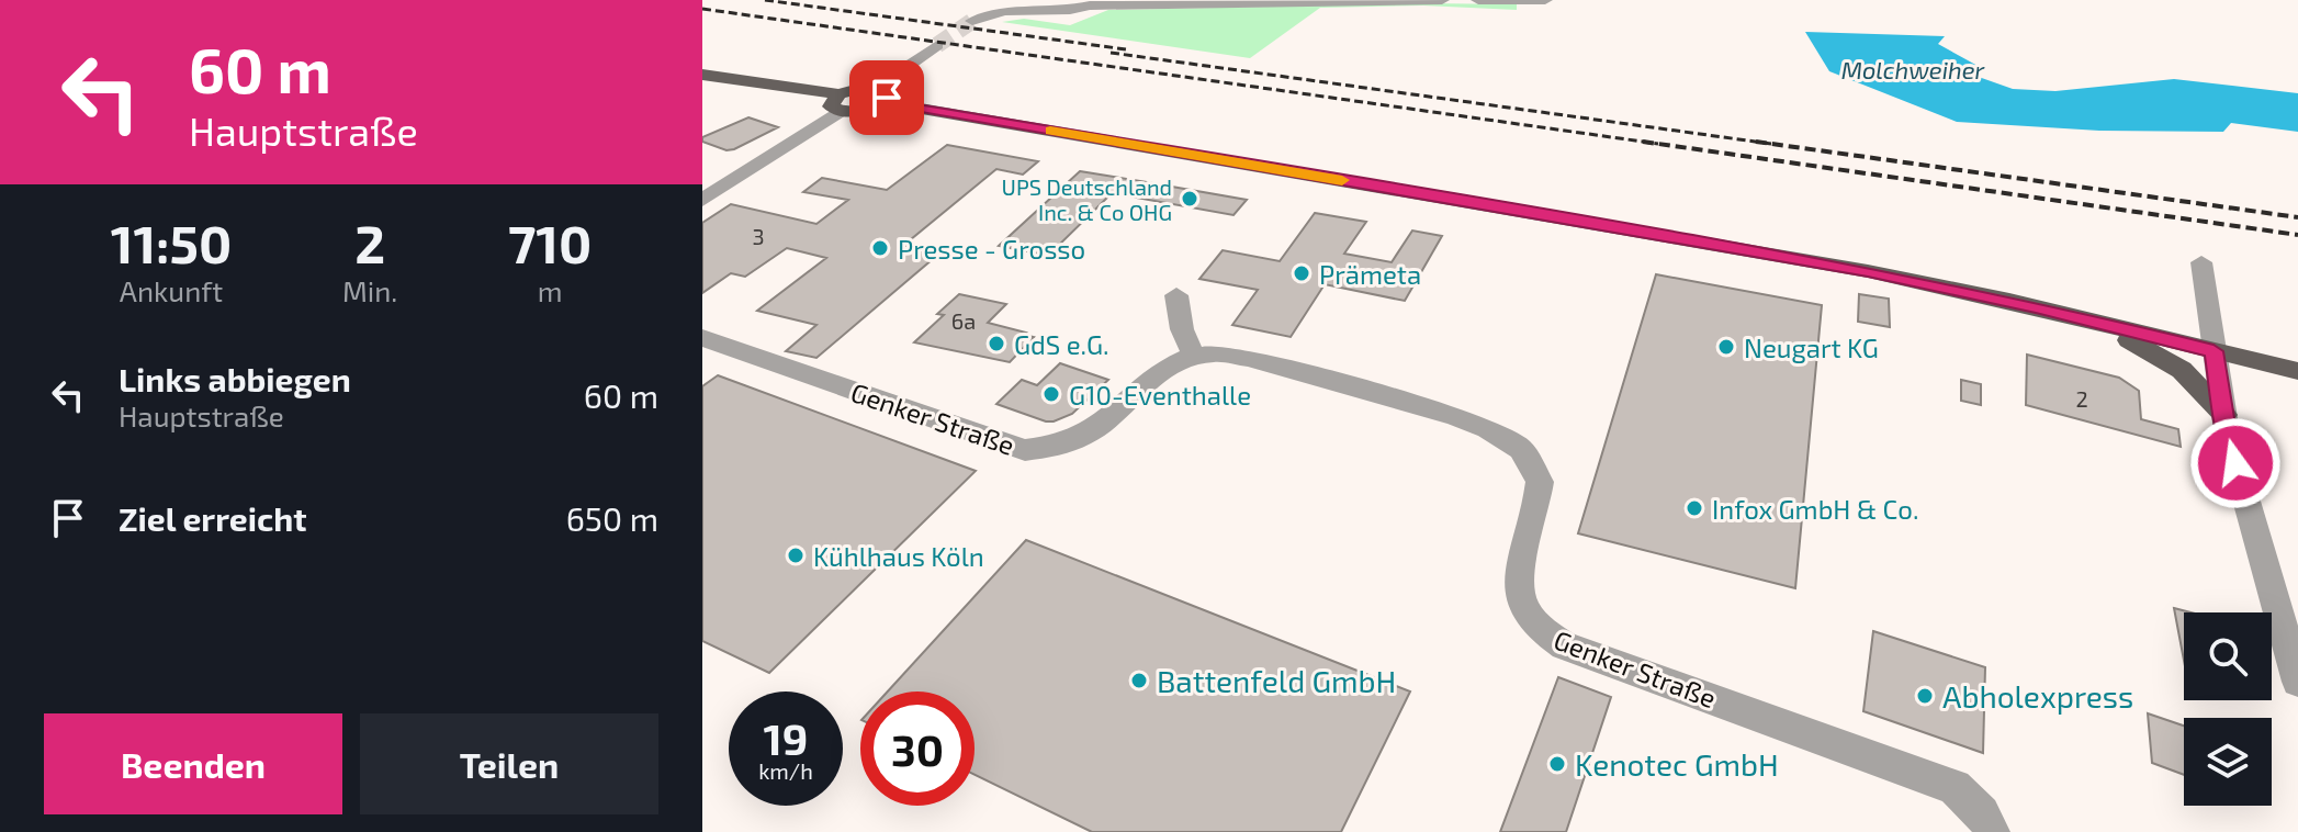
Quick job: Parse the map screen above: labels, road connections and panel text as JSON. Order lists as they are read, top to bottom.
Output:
{
  "streets": {
    "street": ["Genker Straße"]
  },
  "water": ["Molchweiher"],
  "places": [
    "UPS Deutschland Inc. & Co OHG",
    "Presse - Grosso",
    "Prämeta",
    "GdS e.G.",
    "Neugart KG",
    "G10-Eventhalle",
    "Infox GmbH & Co.",
    "Kühlhaus Köln",
    "Battenfeld GmbH",
    "Abholexpress",
    "Kenotec GmbH"
  ],
  "house_numbers": ["3", "6a", "2"],
  "page": {
    "turn": ["60 m", "Hauptstraße"],
    "eta": [
      "11:50",
      "Ankunft",
      "2",
      "Min.",
      "710",
      "m"
    ],
    "list": [
      {
        "name": "Links abbiegen",
        "note": "Hauptstraße",
        "value": "60 m"
      },
      {
        "name": "Ziel erreicht",
        "value": "650 m"
      }
    ],
    "speed": "19 km/h",
    "limit": "30",
    "buttons": ["Beenden", "Teilen"]
  }
}
